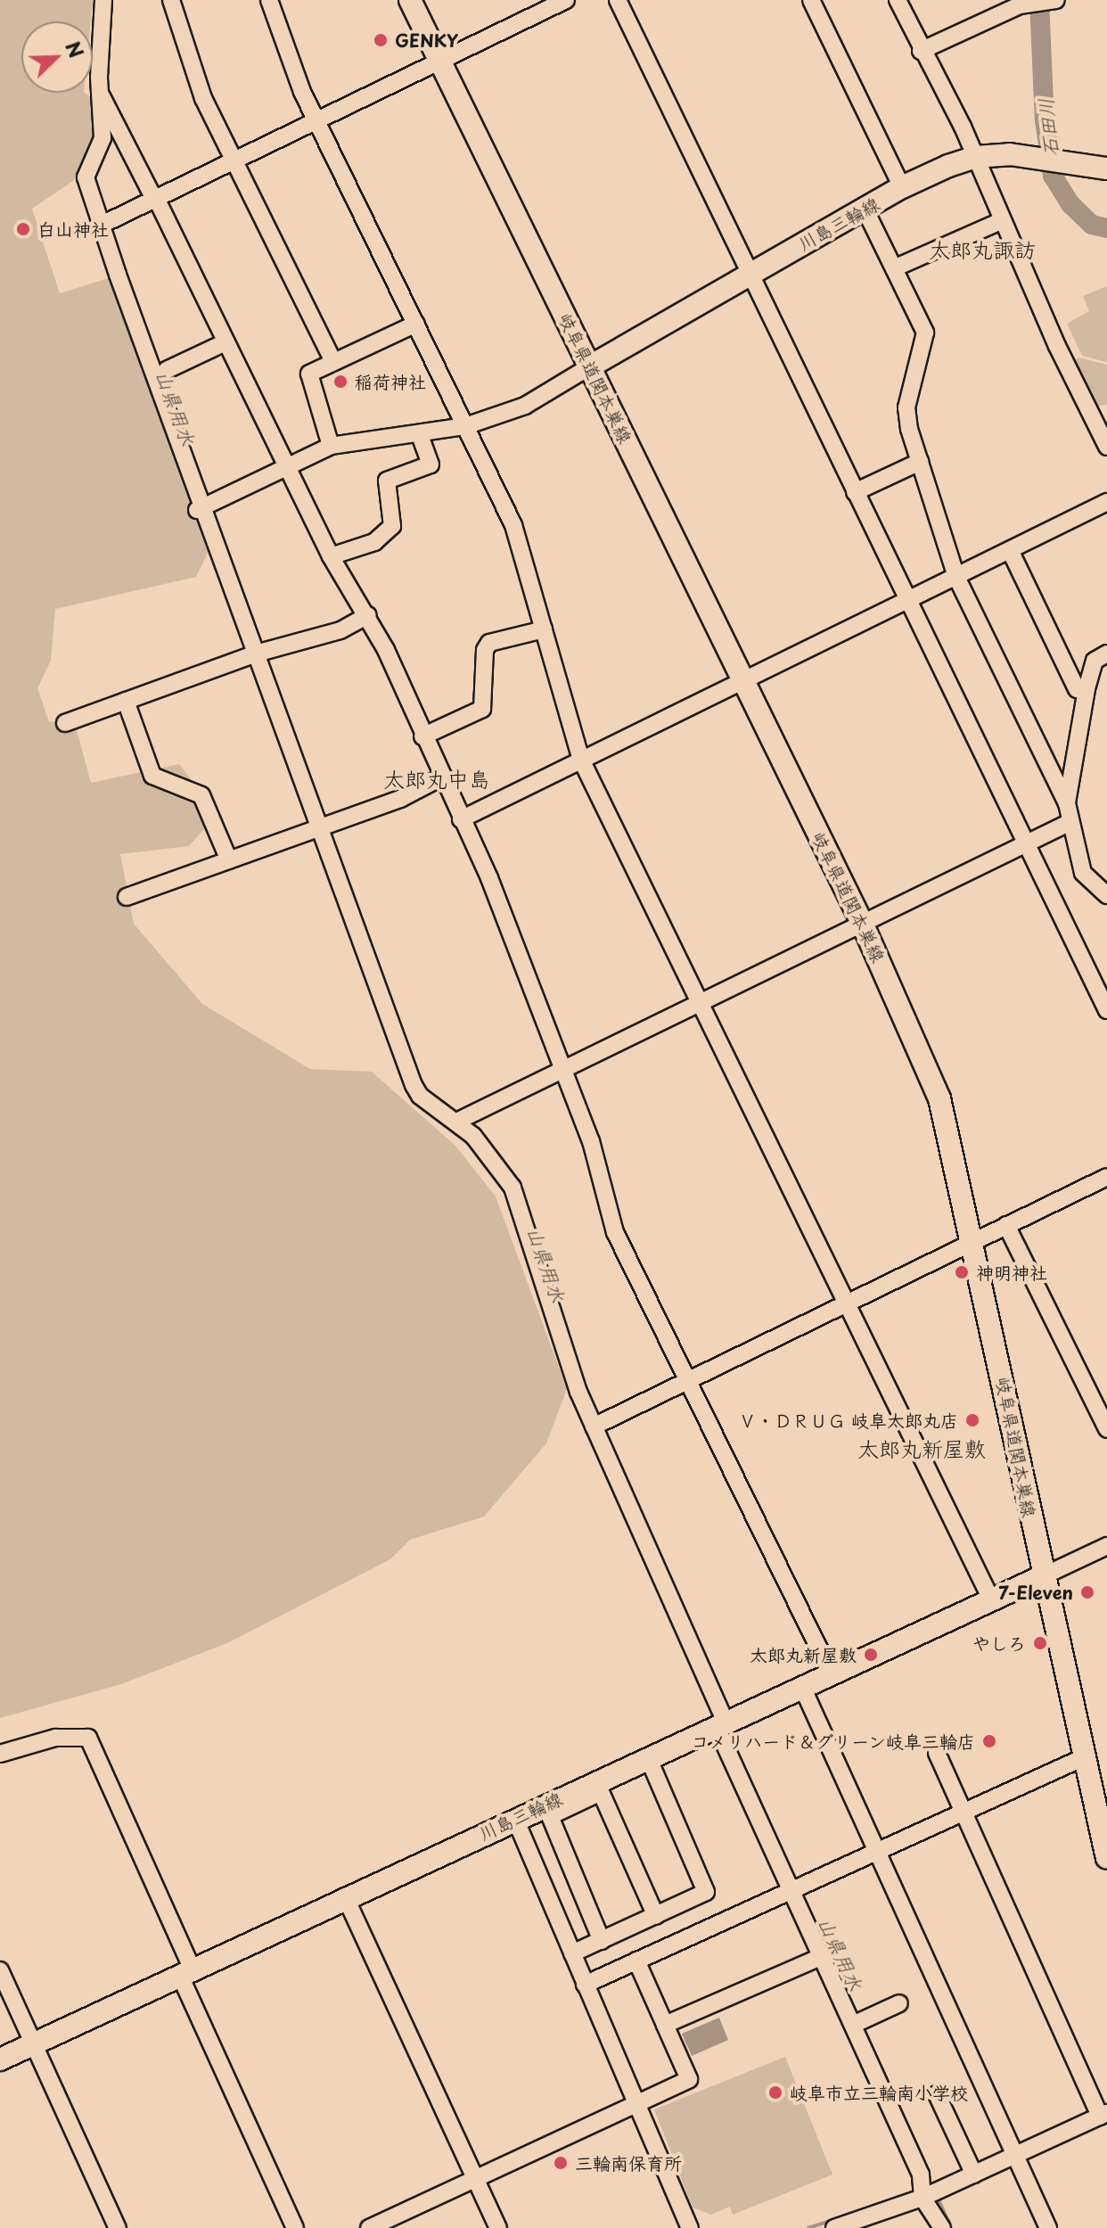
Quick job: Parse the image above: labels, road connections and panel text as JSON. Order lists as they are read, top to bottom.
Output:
{
  "streets": {
    "main road": ["川島三輪線", "岐阜県道関本巣線"]
  },
  "crossings": [
    ["川島三輪線", "岐阜県道関本巣線"]
  ],
  "districts": ["太郎丸諏訪", "太郎丸中島", "太郎丸新屋敷"],
  "water": ["石田川", "山県用水"],
  "places": [
    "GENKY",
    "白山神社",
    "稲荷神社",
    "神明神社",
    "Ｖ・ＤＲＵＧ 岐阜太郎丸店",
    "7-Eleven",
    "やしろ",
    "太郎丸新屋敷",
    "コメリハード＆グリーン岐阜三輪店",
    "岐阜市立三輪南小学校",
    "三輪南保育所"
  ],
  "north": "top right"
}
